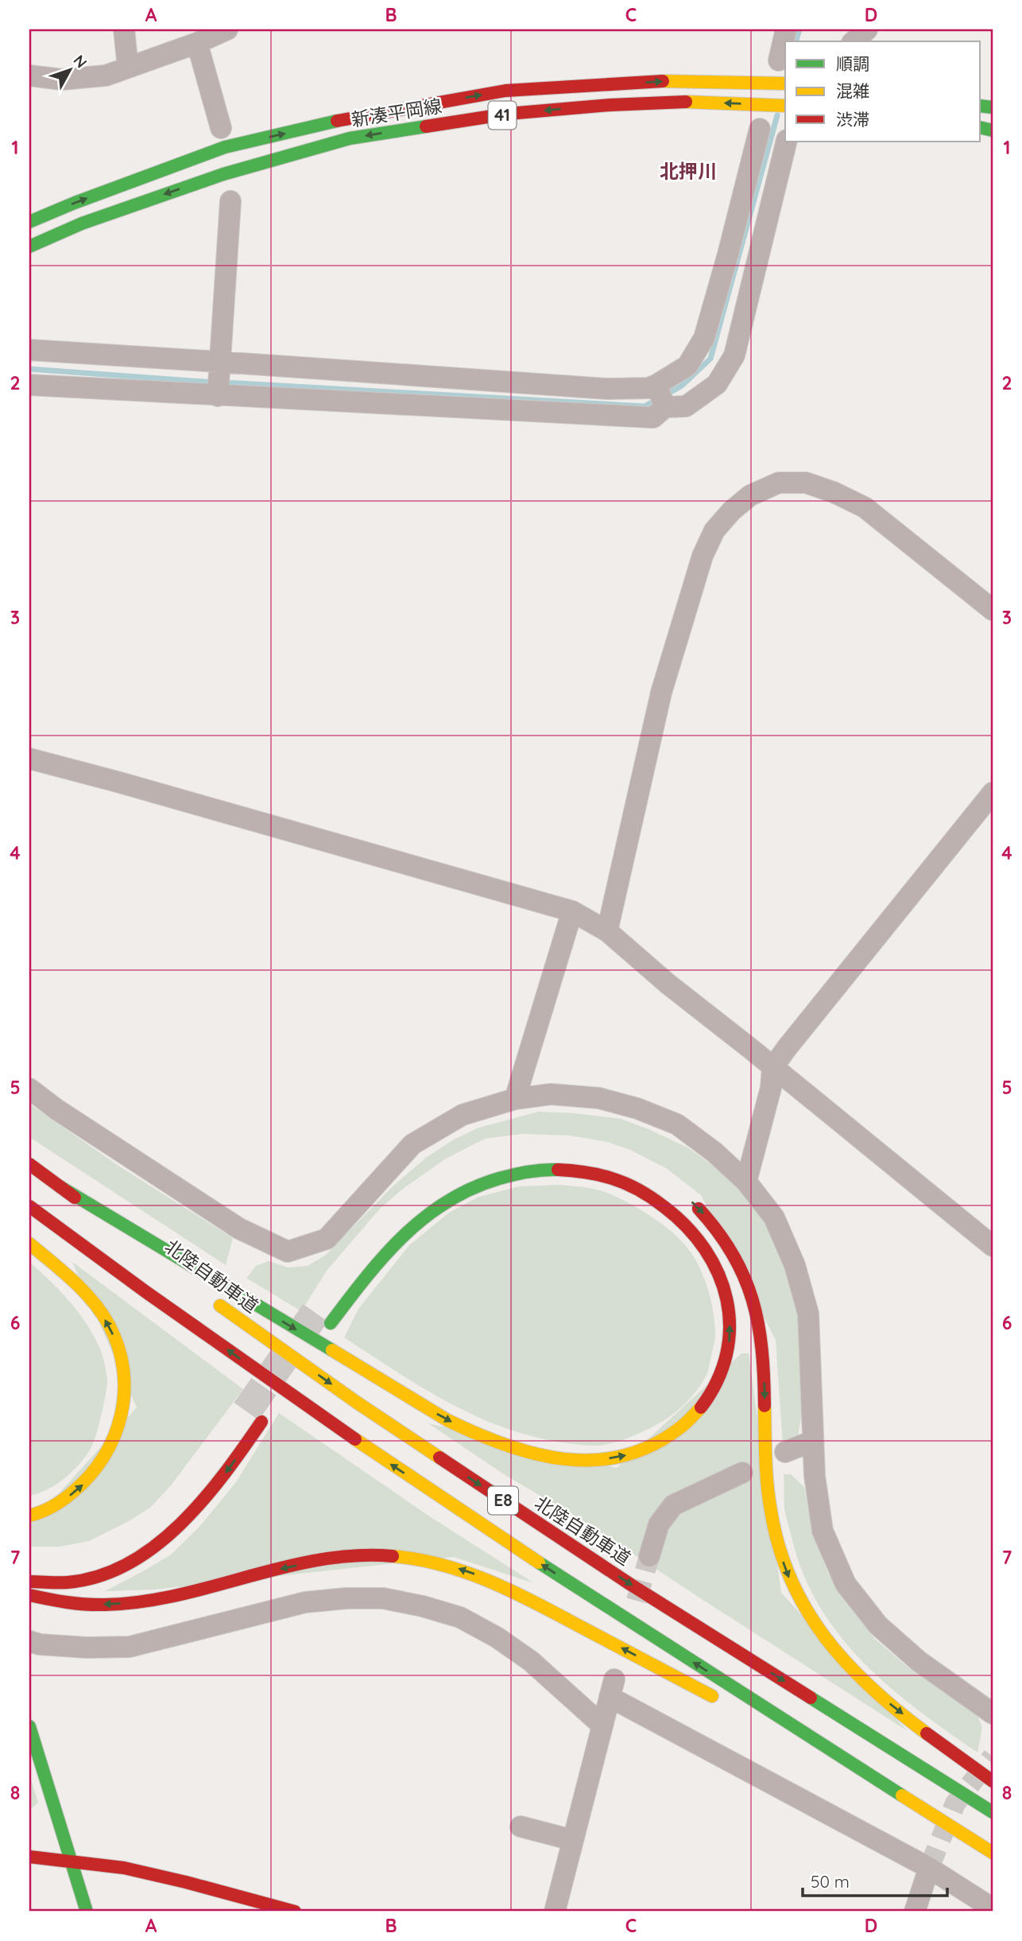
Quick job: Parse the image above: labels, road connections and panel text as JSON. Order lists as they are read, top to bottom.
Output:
{
  "streets": {
    "main road": [
      "新湊平岡線",
      "41",
      "北陸自動車道",
      "E8"
    ]
  },
  "districts": ["北押川"],
  "legend": ["順調", "混雑", "渋滞"],
  "scale_bar": "50 m",
  "north": "top right",
  "grid": {
    "columns": [
      "A",
      "B",
      "C",
      "D"
    ],
    "rows": [
      "1",
      "2",
      "3",
      "4",
      "5",
      "6",
      "7",
      "8"
    ]
  }
}
